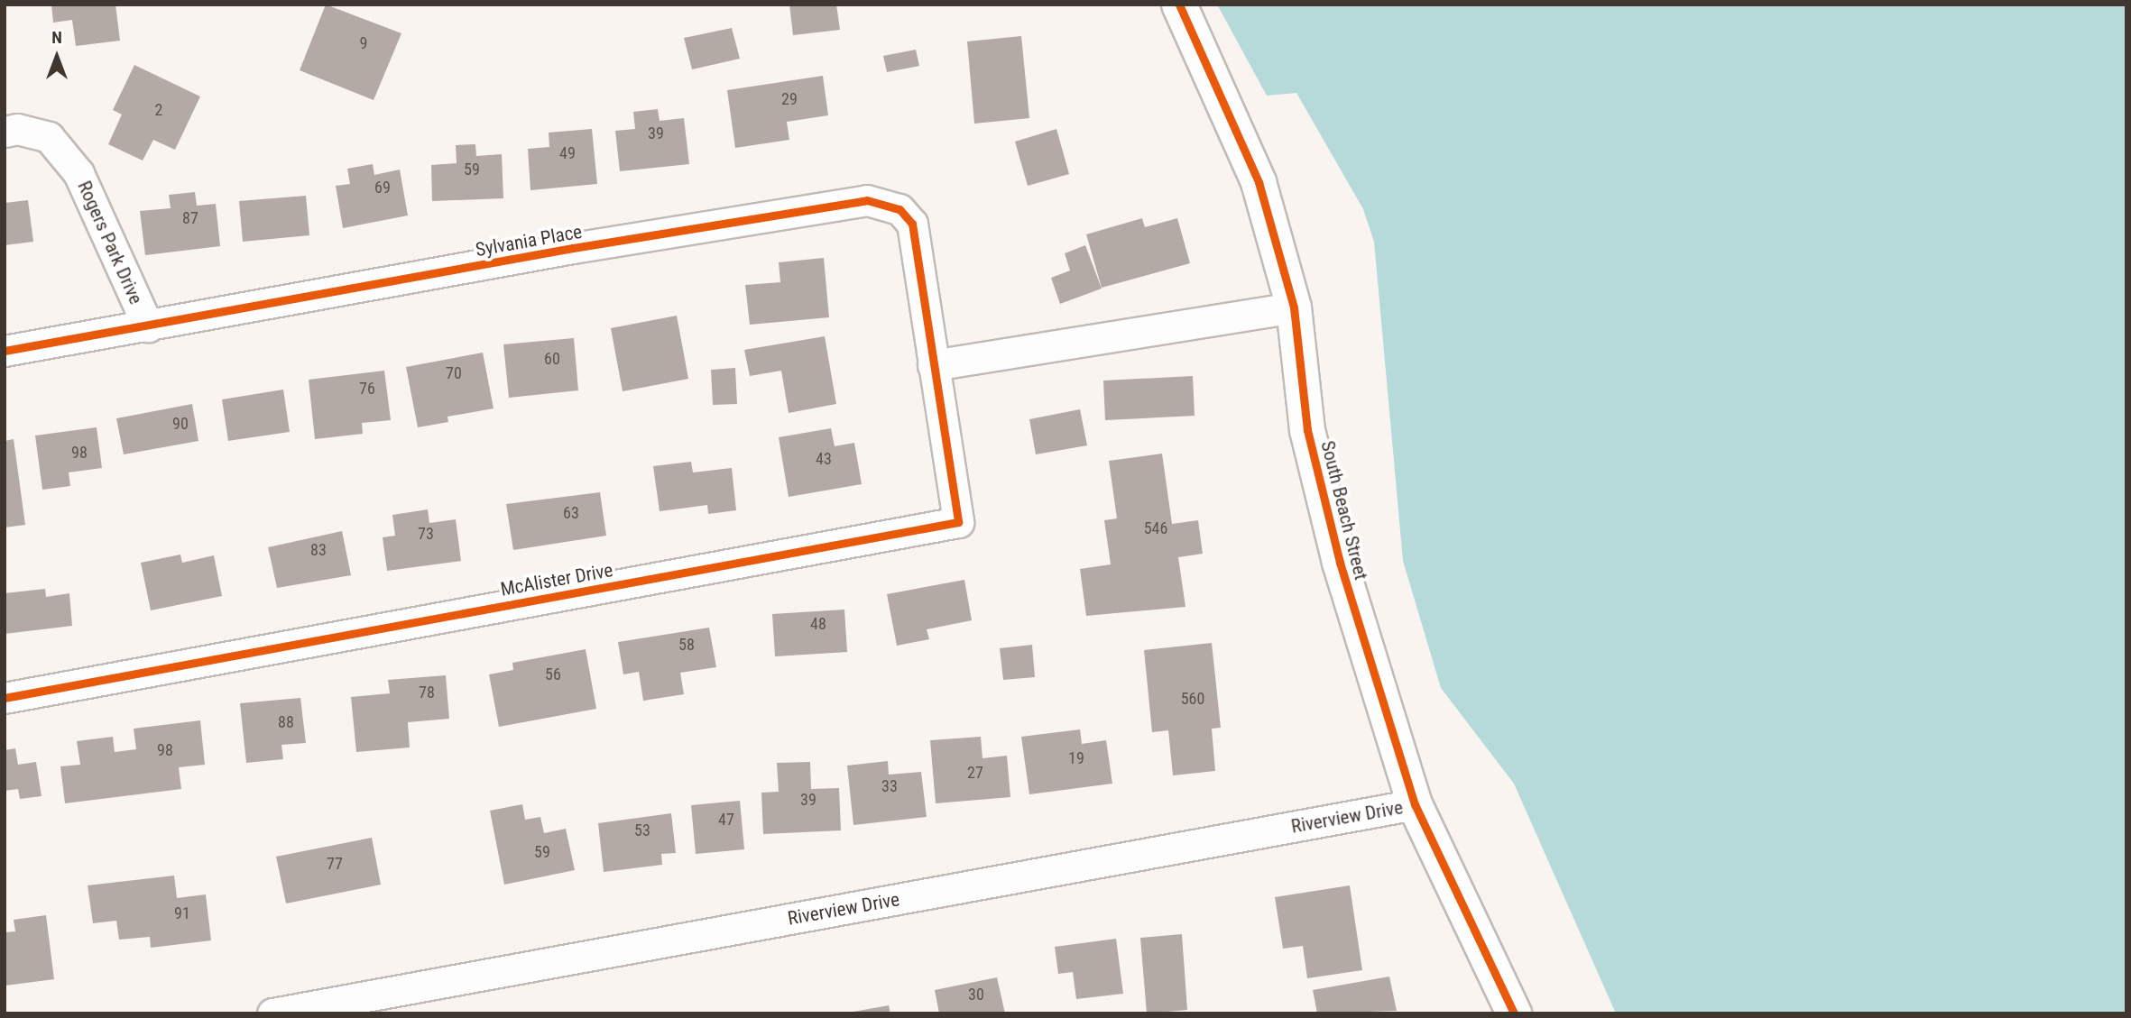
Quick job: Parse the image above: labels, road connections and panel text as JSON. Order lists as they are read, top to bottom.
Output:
{
  "streets": {
    "street": [
      "Sylvania Place",
      "Rogers Park Drive",
      "South Beach Street",
      "McAlister Drive",
      "Riverview Drive"
    ]
  },
  "crossings": [
    ["Sylvania Place", "Rogers Park Drive"],
    ["Sylvania Place", "McAlister Drive"],
    ["South Beach Street", "Riverview Drive"]
  ],
  "house_numbers": [
    "9",
    "29",
    "2",
    "39",
    "49",
    "59",
    "69",
    "87",
    "60",
    "70",
    "76",
    "90",
    "98",
    "43",
    "63",
    "546",
    "73",
    "83",
    "48",
    "58",
    "56",
    "78",
    "560",
    "88",
    "98",
    "19",
    "27",
    "33",
    "39",
    "47",
    "53",
    "59",
    "77",
    "91",
    "30"
  ],
  "north": "top"
}
